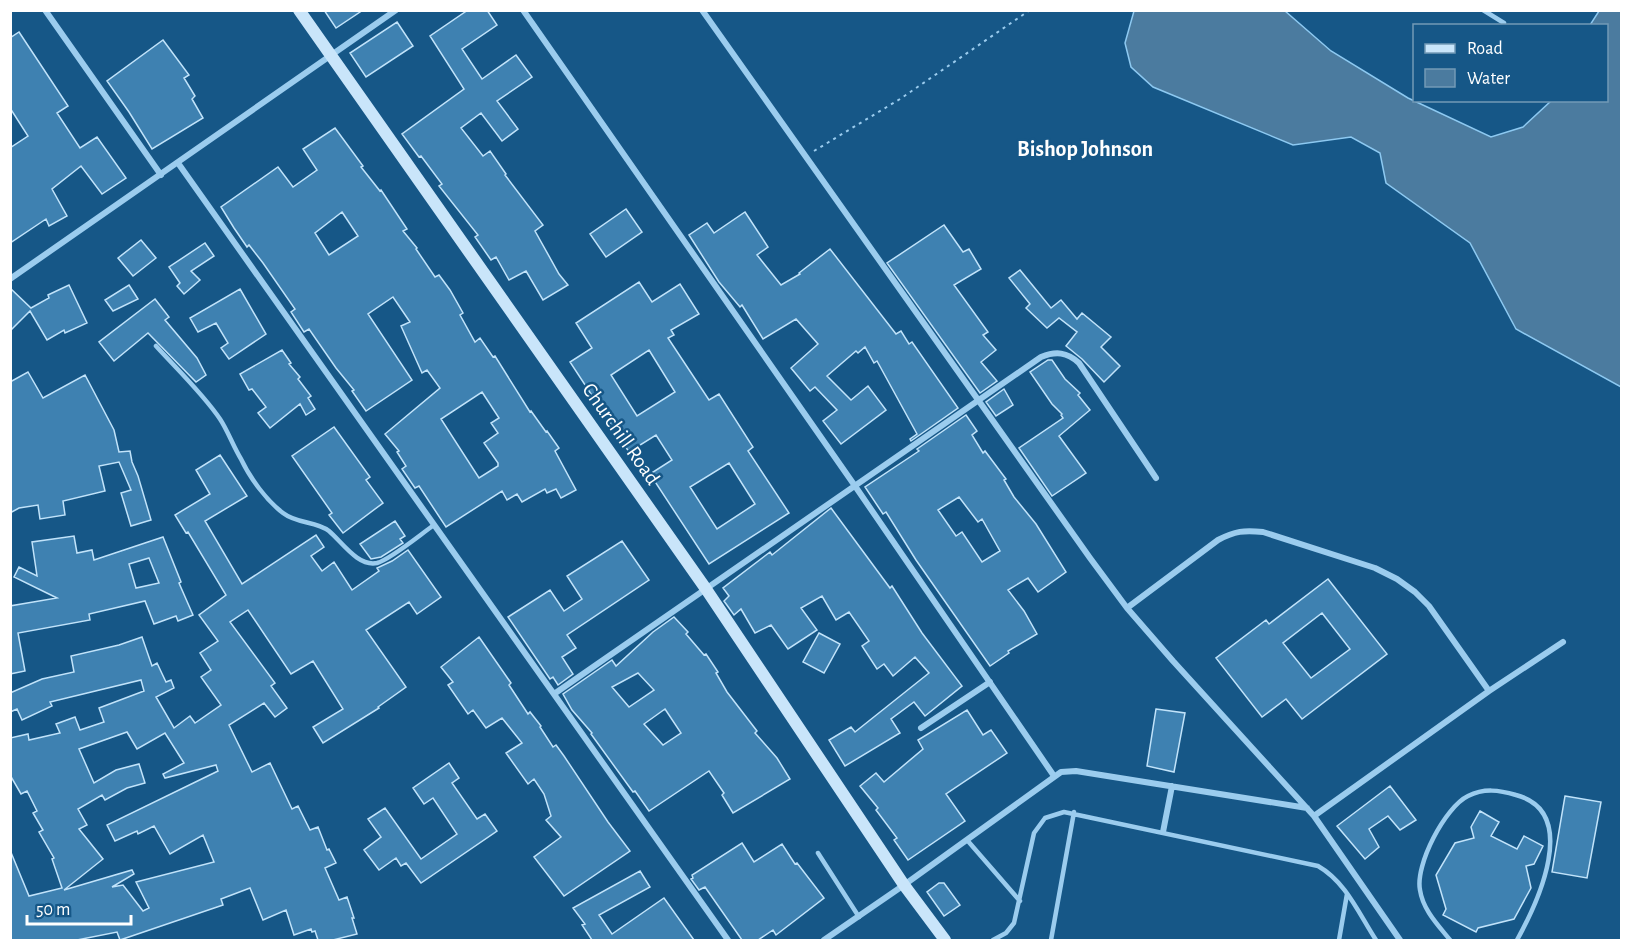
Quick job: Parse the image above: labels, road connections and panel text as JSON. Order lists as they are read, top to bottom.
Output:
{
  "streets": {
    "street": ["Churchill Road"]
  },
  "districts": ["Bishop Johnson"],
  "legend": ["Road", "Water"],
  "scale_bar": "50 m"
}
